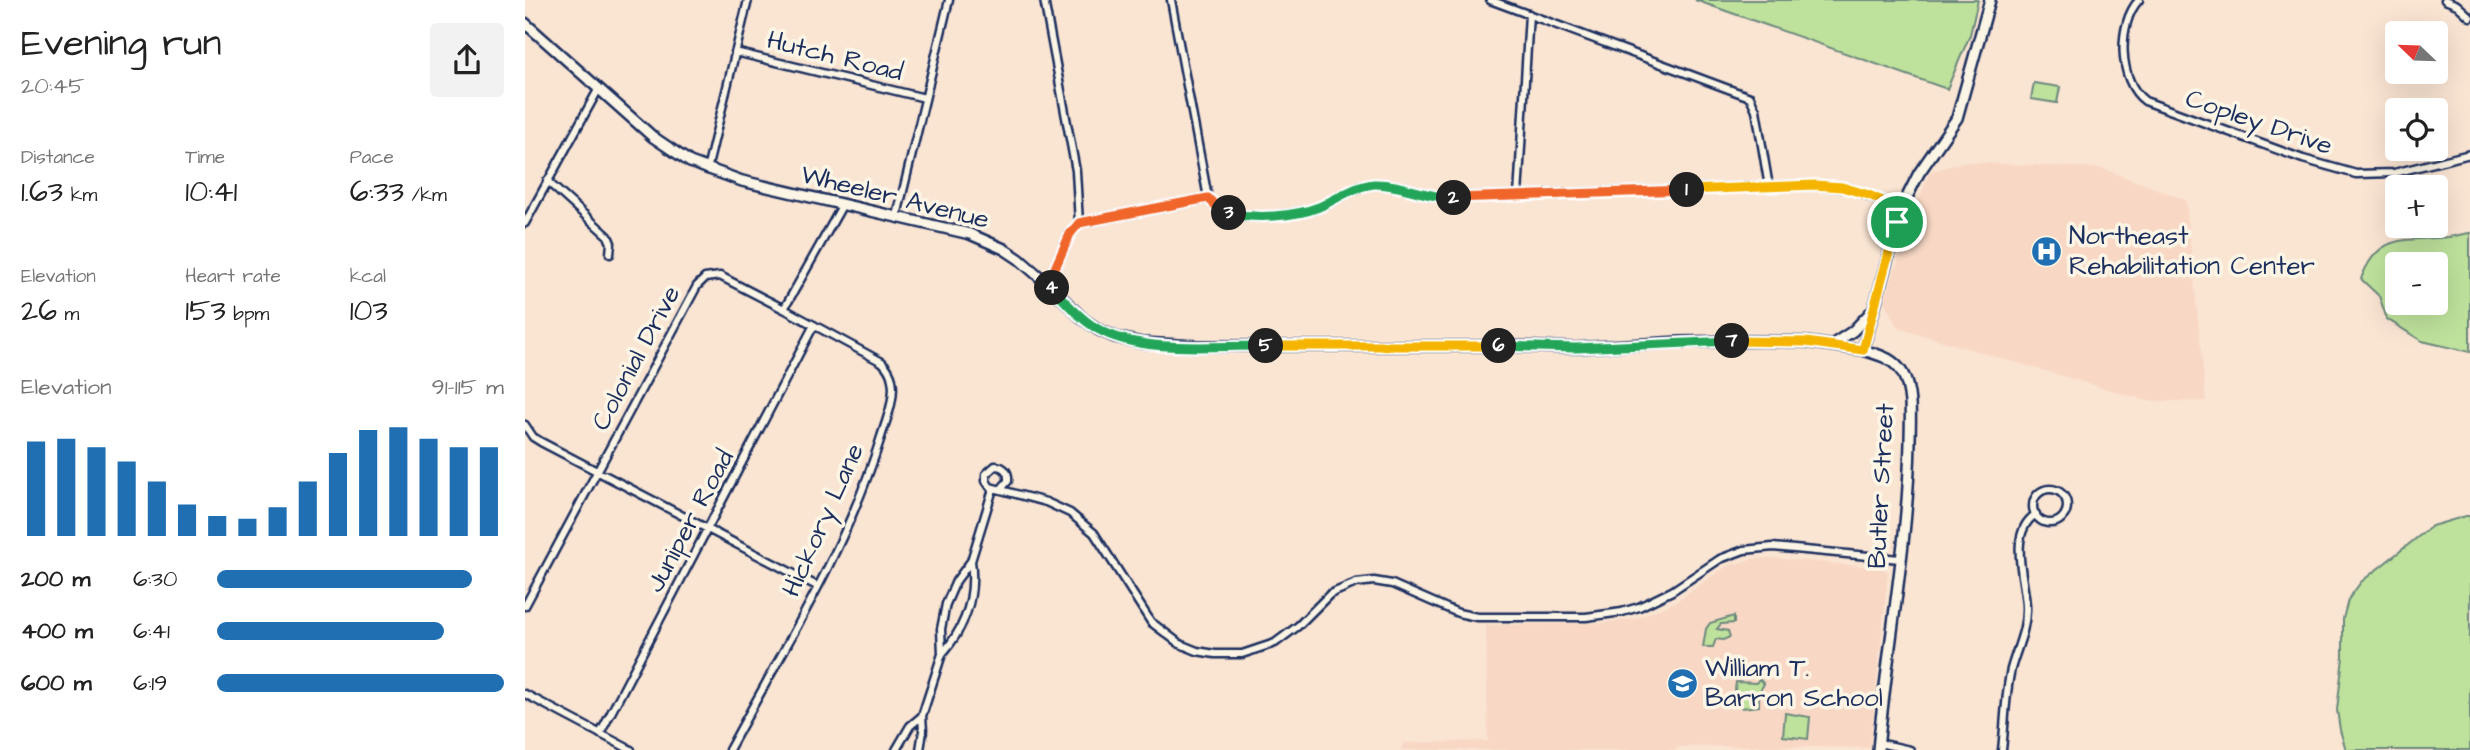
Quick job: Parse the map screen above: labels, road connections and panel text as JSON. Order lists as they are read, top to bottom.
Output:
{
  "streets": {
    "street": [
      "Hutch Road",
      "Copley Drive",
      "Wheeler Avenue",
      "Colonial Drive",
      "Butler Street",
      "Hickory Lane",
      "Juniper Road"
    ]
  },
  "crossings": [
    ["Wheeler Avenue", "Butler Street"],
    ["Colonial Drive", "Hickory Lane"],
    ["Hickory Lane", "Juniper Road"]
  ],
  "places": {
    "hospital": ["Northeast Rehabilitation Center"],
    "school or university": ["William T. Barron School"]
  },
  "north": "top left",
  "page": {
    "heading": ["Evening run", "20:45"],
    "map_buttons": ["+", "−"],
    "stats": [
      ["Distance", "1.63 km"],
      ["Time", "10:41"],
      ["Pace", "6:33 /km"],
      ["Elevation", "26 m"],
      ["Heart rate", "153 bpm"],
      ["kcal", "103"]
    ],
    "pins": [
      "1",
      "2",
      "3",
      "4",
      "7",
      "5",
      "6"
    ],
    "chart": ["Elevation", "91–115 m"],
    "list": [
      {
        "name": "200 m",
        "note": "6:30"
      },
      {
        "name": "400 m",
        "note": "6:41"
      },
      {
        "name": "600 m",
        "note": "6:19"
      }
    ]
  }
}
